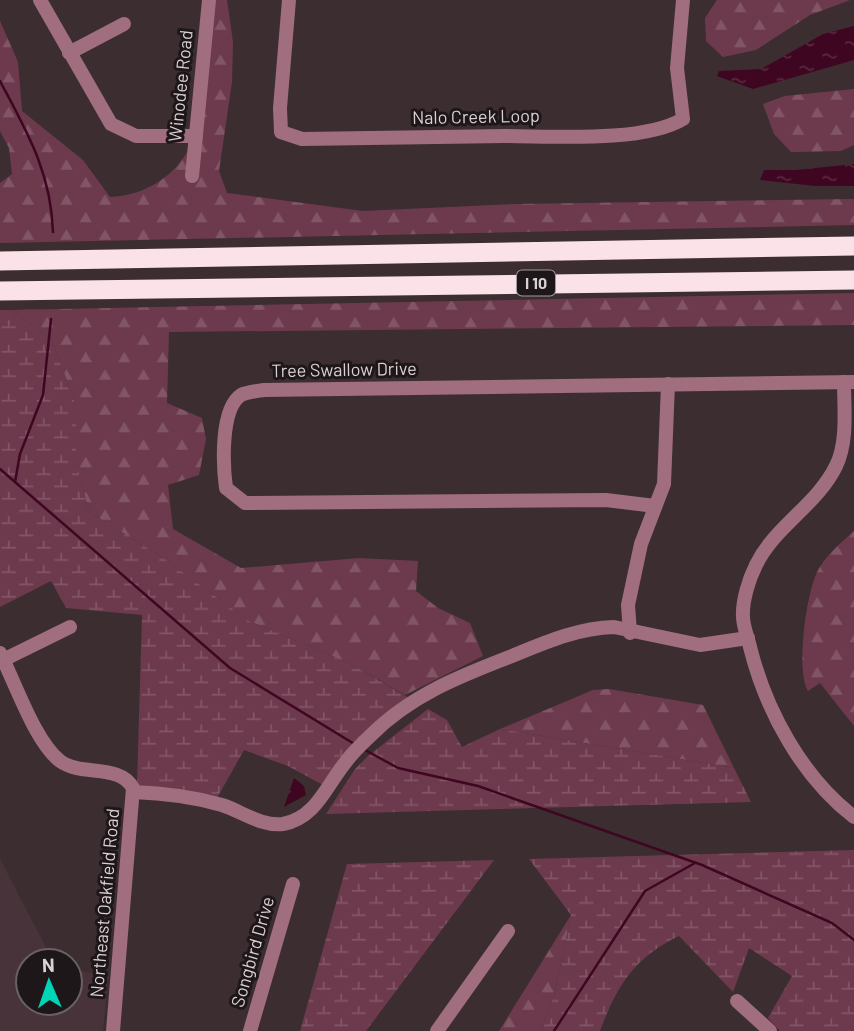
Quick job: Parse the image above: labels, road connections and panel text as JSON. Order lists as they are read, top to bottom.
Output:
{
  "streets": {
    "highway": ["I 10"],
    "street": [
      "Winodee Road",
      "Nalo Creek Loop",
      "Tree Swallow Drive",
      "Northeast Oakfield Road",
      "Songbird Drive"
    ]
  },
  "north": "top"
}
